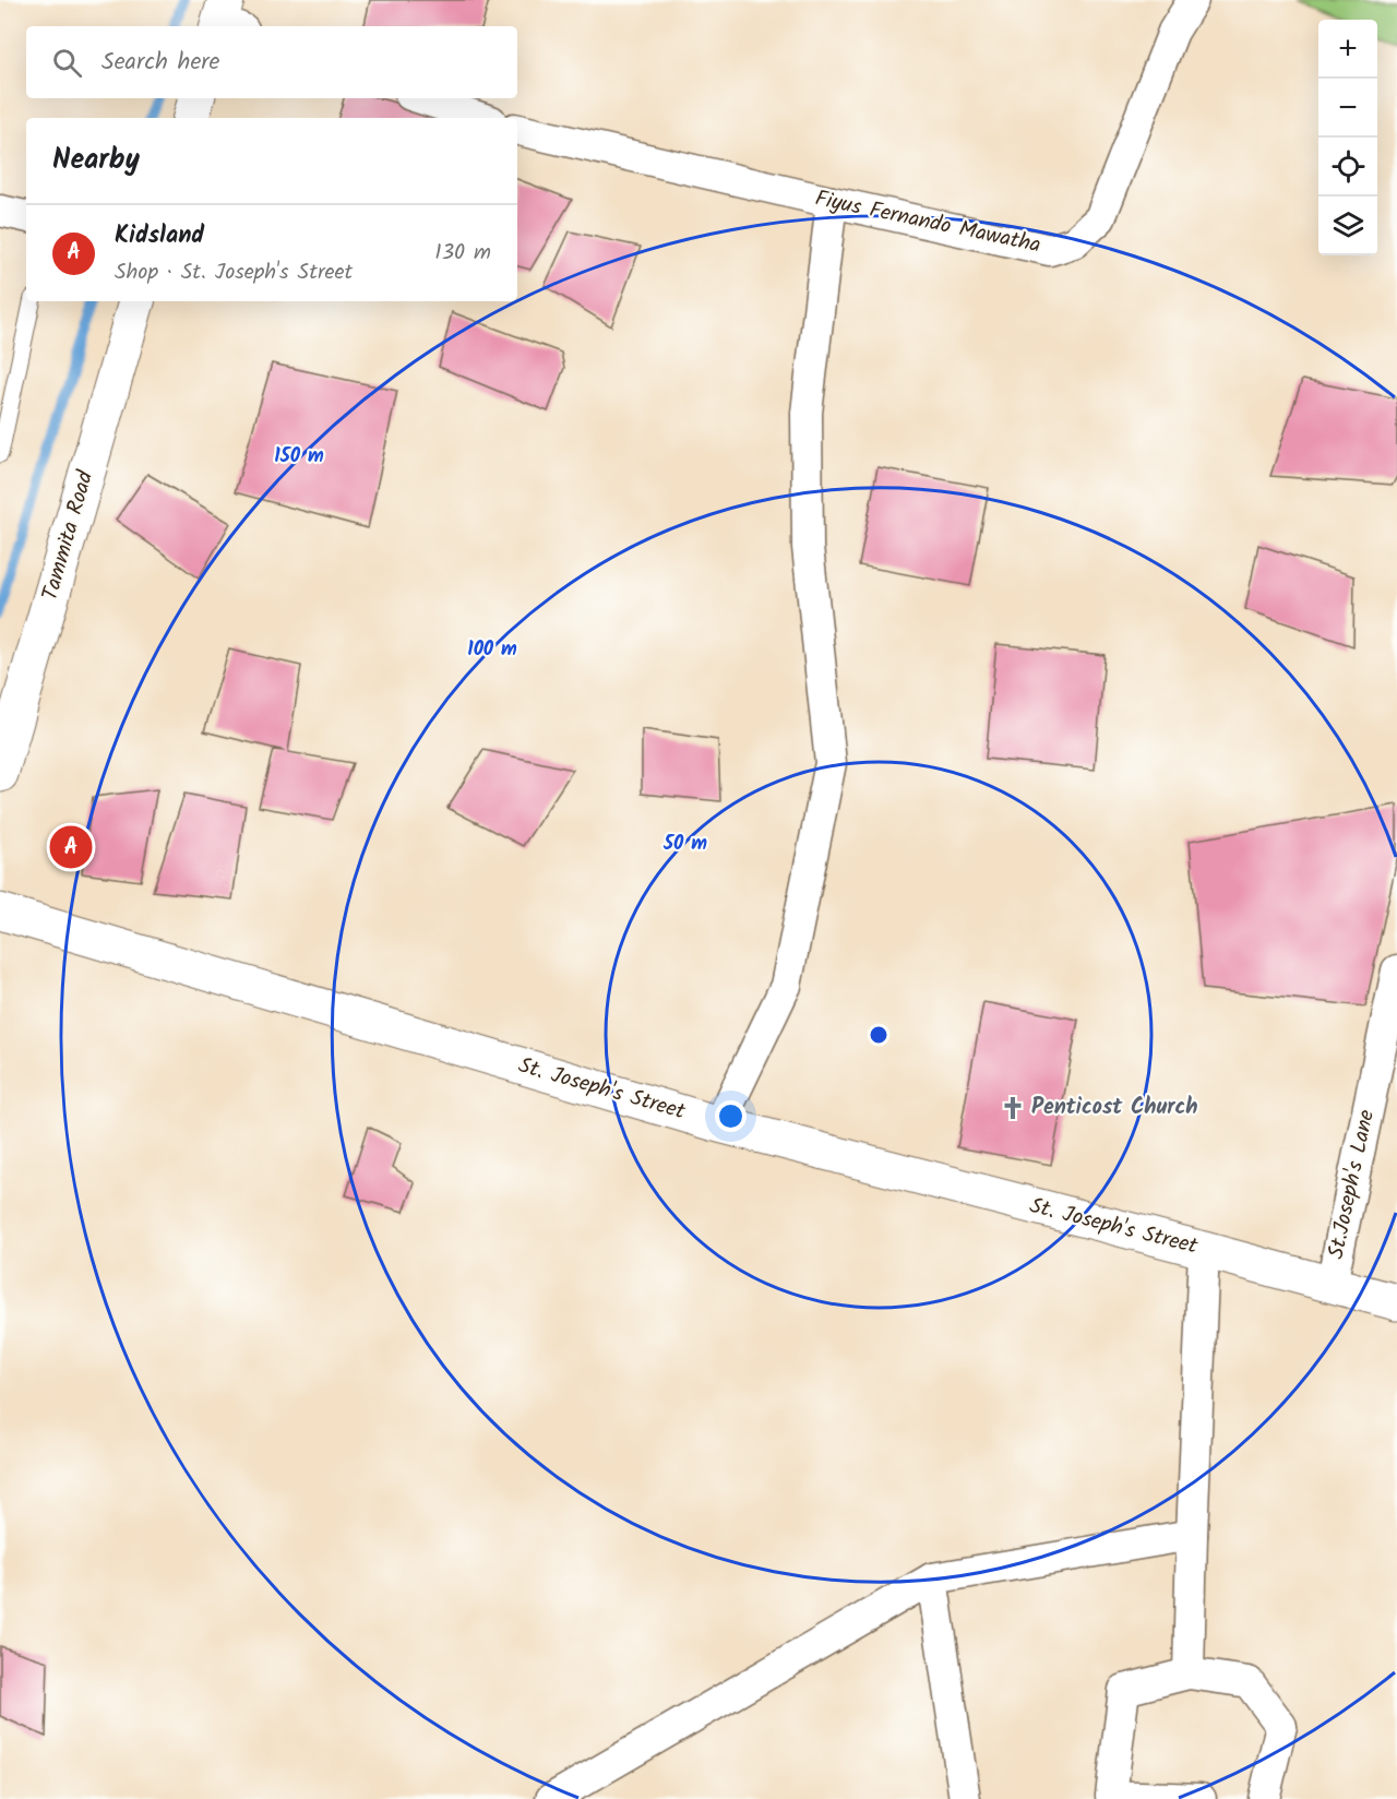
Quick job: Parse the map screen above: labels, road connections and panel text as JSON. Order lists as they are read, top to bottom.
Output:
{
  "streets": {
    "main road": ["Tammita Road", "St. Joseph's Street"],
    "street": ["Fiyus Fernando Mawatha", "St.Joseph's Lane"]
  },
  "crossings": [
    ["St. Joseph's Street", "St.Joseph's Lane"]
  ],
  "places": {
    "church": ["Penticost Church"]
  },
  "page": {
    "map_buttons": ["+", "−"],
    "search": "Search here",
    "heading": "Nearby",
    "list": [
      {
        "mark": "A",
        "name": "Kidsland",
        "note": "Shop · St. Joseph's Street",
        "value": "130 m"
      }
    ],
    "pins": "A"
  },
  "rings": ["150 m", "100 m", "50 m"]
}
